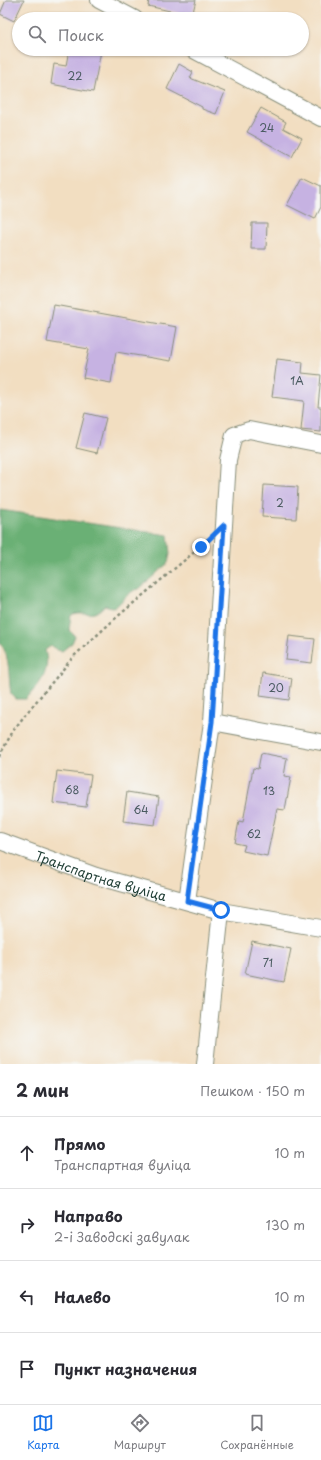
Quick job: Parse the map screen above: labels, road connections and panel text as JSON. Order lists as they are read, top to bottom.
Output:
{
  "streets": {
    "street": ["Транспартная вуліца"]
  },
  "house_numbers": [
    "22",
    "24",
    "1А",
    "2",
    "20",
    "68",
    "13",
    "64",
    "62",
    "71"
  ],
  "page": {
    "search": "Поиск",
    "heading": ["2 мин", "Пешком · 150 m"],
    "list": [
      ["Прямо", "Транспартная вуліца", "10 m"],
      ["Направо", "2-і Заводскі завулак", "130 m"],
      ["Налево", "10 m"],
      "Пункт назначения"
    ],
    "nav": ["Карта", "Маршрут", "Сохранённые"]
  }
}
